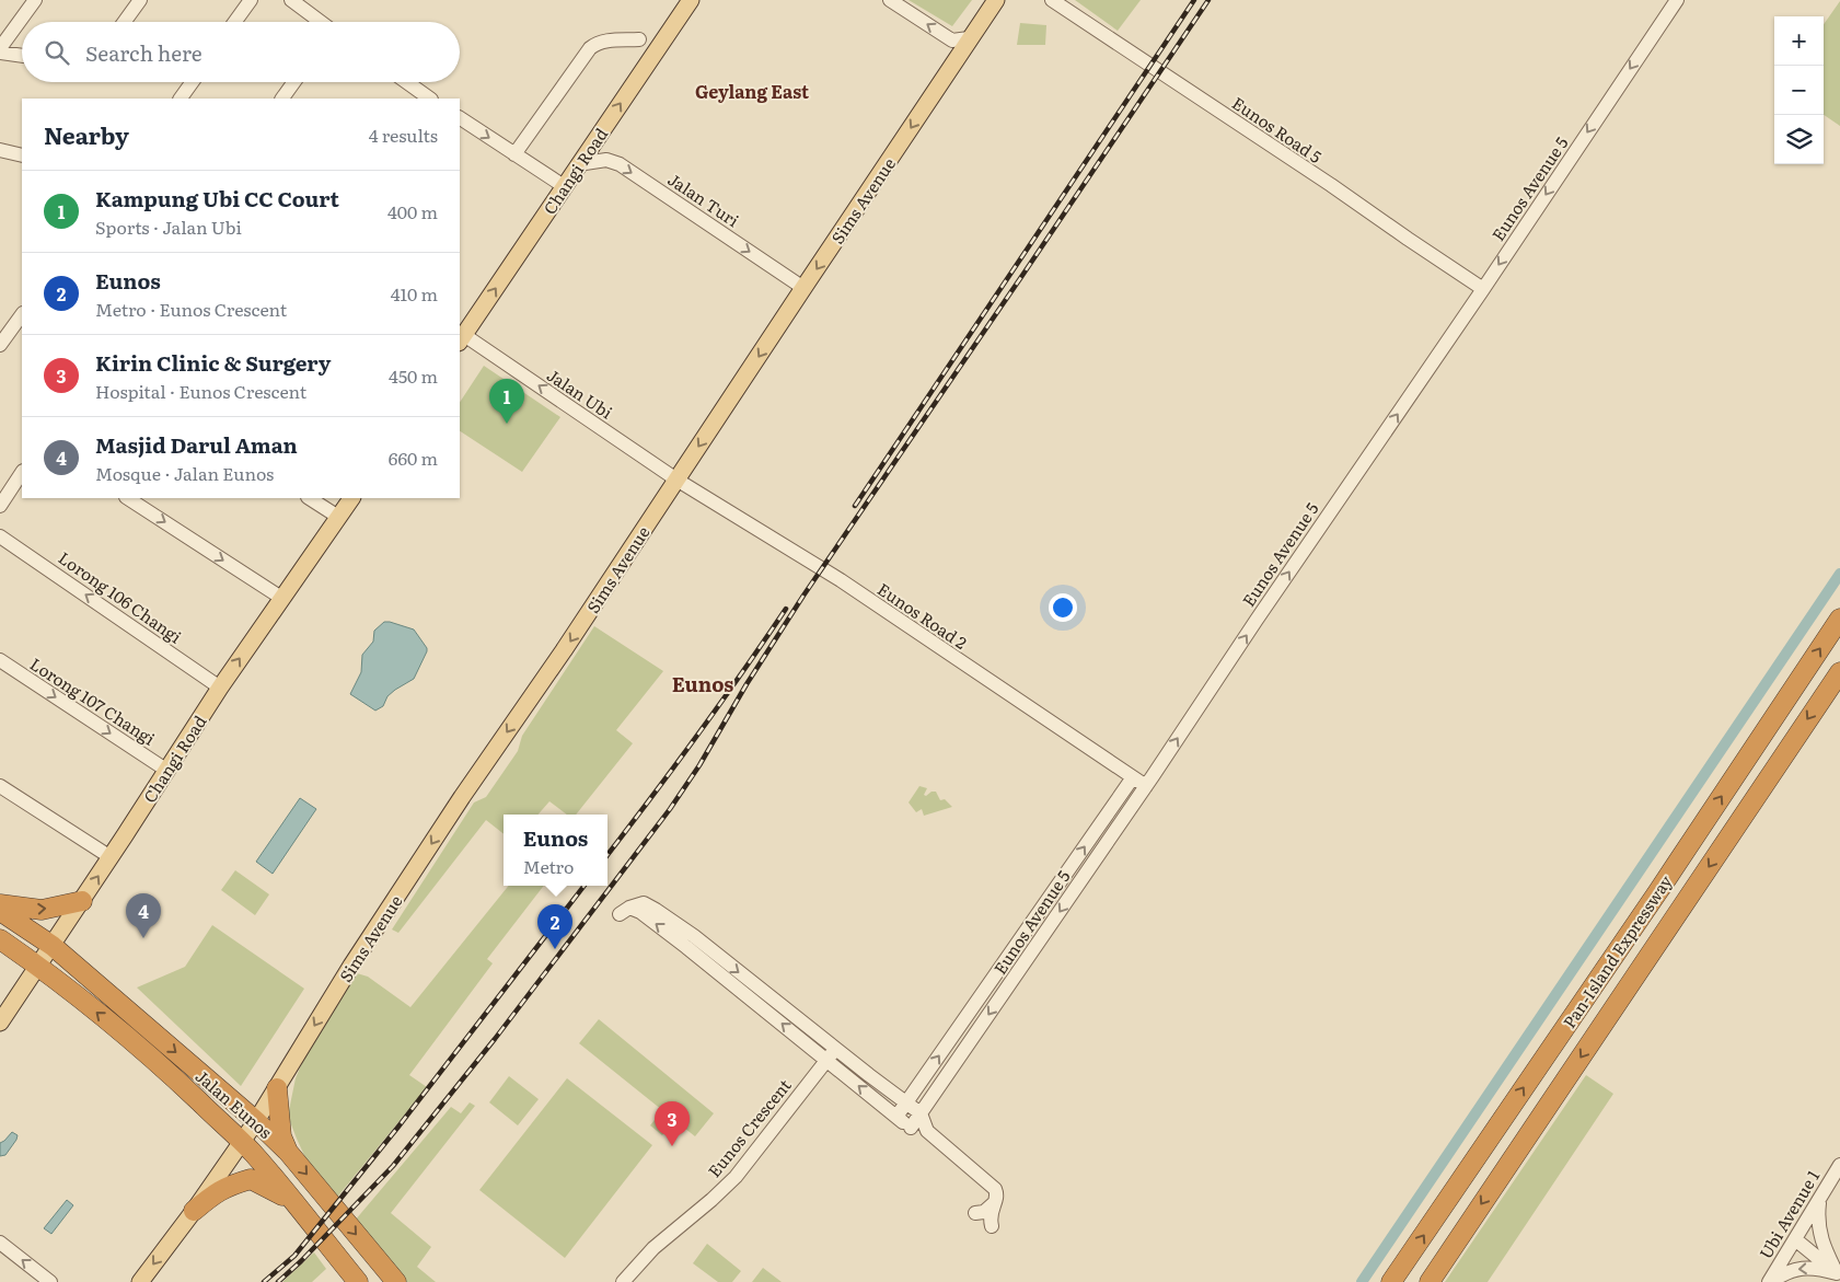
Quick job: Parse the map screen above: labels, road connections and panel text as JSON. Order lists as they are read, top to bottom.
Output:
{
  "streets": {
    "highway": ["Pan-Island Expressway", "Jalan Eunos"],
    "main road": ["Changi Road", "Sims Avenue"],
    "street": [
      "Eunos Road 5",
      "Eunos Avenue 5",
      "Jalan Turi",
      "Jalan Ubi",
      "Lorong 106 Changi",
      "Eunos Road 2",
      "Lorong 107 Changi",
      "Eunos Crescent",
      "Ubi Avenue 1"
    ]
  },
  "crossings": [
    ["Eunos Road 5", "Eunos Avenue 5"],
    ["Changi Road", "Jalan Turi"],
    ["Changi Road", "Jalan Ubi"],
    ["Changi Road", "Lorong 106 Changi"],
    ["Changi Road", "Lorong 107 Changi"],
    ["Changi Road", "Jalan Eunos"],
    ["Eunos Avenue 5", "Eunos Road 2"],
    ["Jalan Turi", "Sims Avenue"],
    ["Sims Avenue", "Jalan Ubi"],
    ["Sims Avenue", "Eunos Road 2"],
    ["Sims Avenue", "Jalan Eunos"],
    ["Jalan Ubi", "Eunos Road 2"]
  ],
  "one_way": [
    "Changi Road",
    "Jalan Turi",
    "Sims Avenue",
    "Jalan Ubi"
  ],
  "districts": ["Geylang East", "Eunos"],
  "page": {
    "map_buttons": ["+", "−"],
    "search": "Search here",
    "heading": ["Nearby", "4 results"],
    "list": [
      {
        "mark": "1",
        "name": "Kampung Ubi CC Court",
        "note": "Sports · Jalan Ubi",
        "value": "400 m"
      },
      {
        "mark": "2",
        "name": "Eunos",
        "note": "Metro · Eunos Crescent",
        "value": "410 m"
      },
      {
        "mark": "3",
        "name": "Kirin Clinic & Surgery",
        "note": "Hospital · Eunos Crescent",
        "value": "450 m"
      },
      {
        "mark": "4",
        "name": "Masjid Darul Aman",
        "note": "Mosque · Jalan Eunos",
        "value": "660 m"
      }
    ],
    "pins": [
      "1",
      "4",
      "2",
      "3"
    ],
    "popup": ["Eunos", "Metro"]
  }
}
